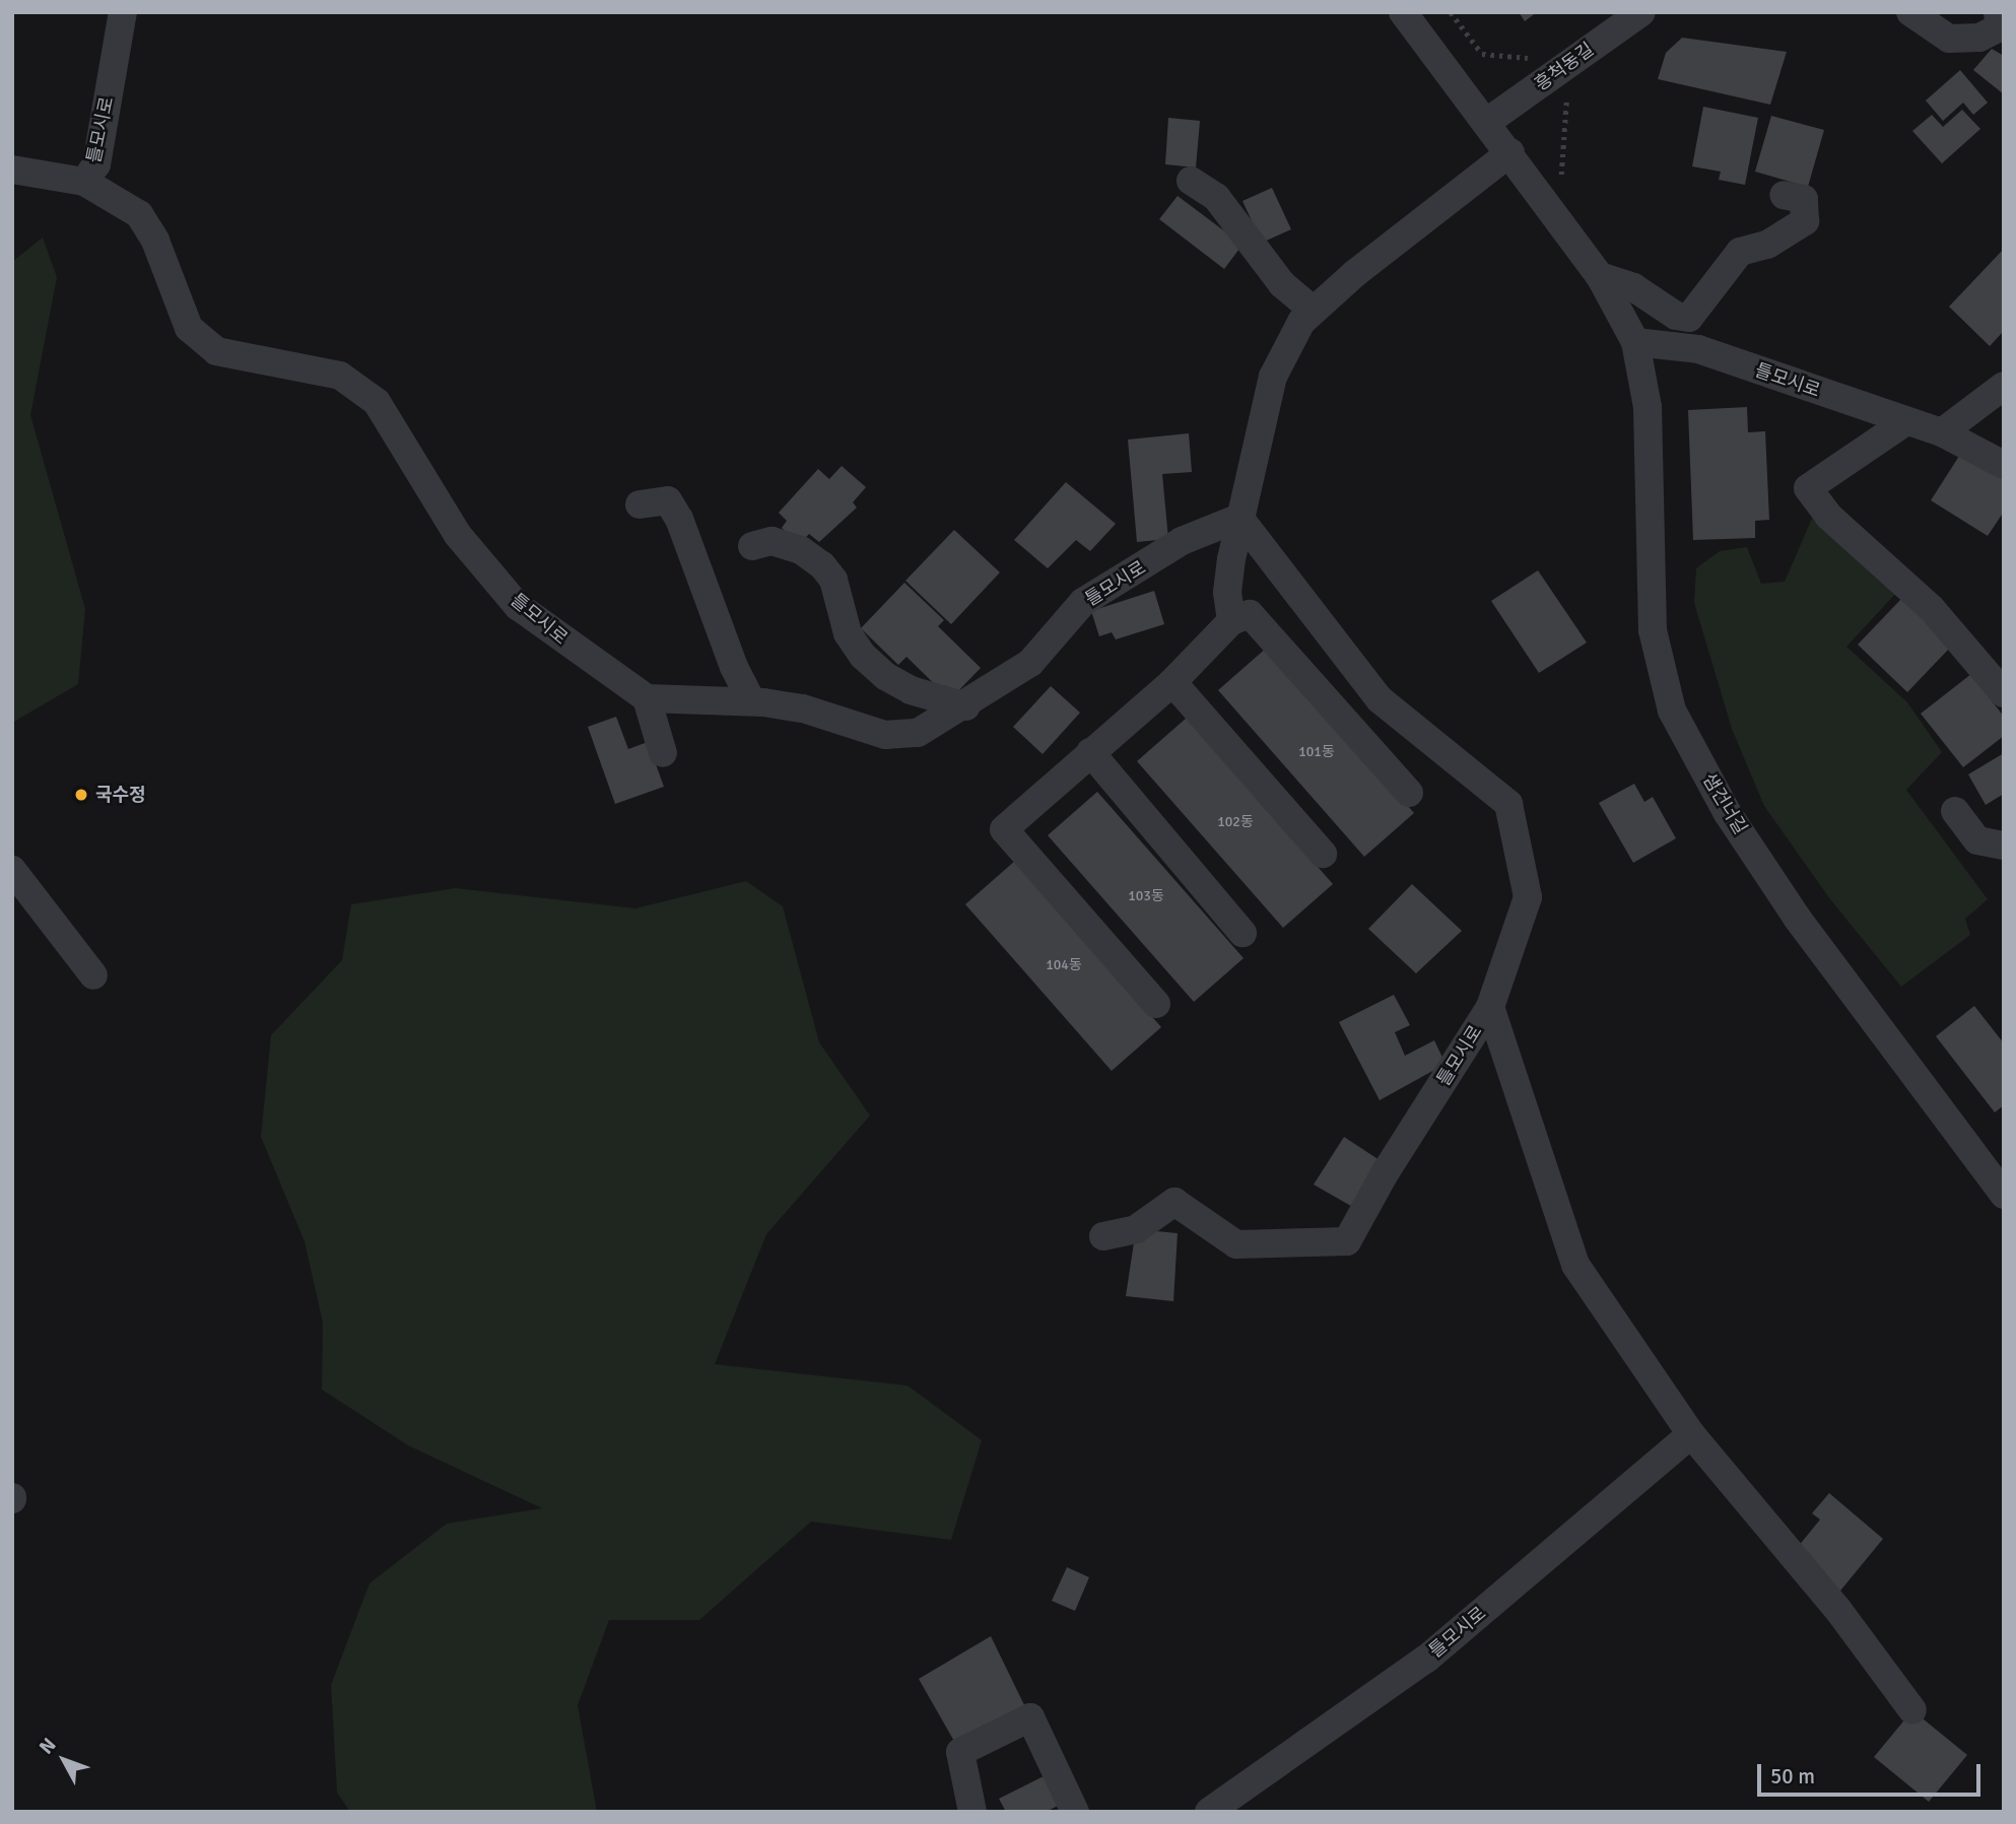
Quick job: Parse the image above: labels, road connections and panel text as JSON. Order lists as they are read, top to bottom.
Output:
{
  "streets": {
    "street": ["흥척동길", "틀모시로", "샘건너길"]
  },
  "crossings": [
    ["틀모시로", "샘건너길"]
  ],
  "places": ["국수정"],
  "house_numbers": [
    "101동",
    "102동",
    "103동",
    "104동"
  ],
  "scale_bar": "50 m",
  "north": "top left"
}
